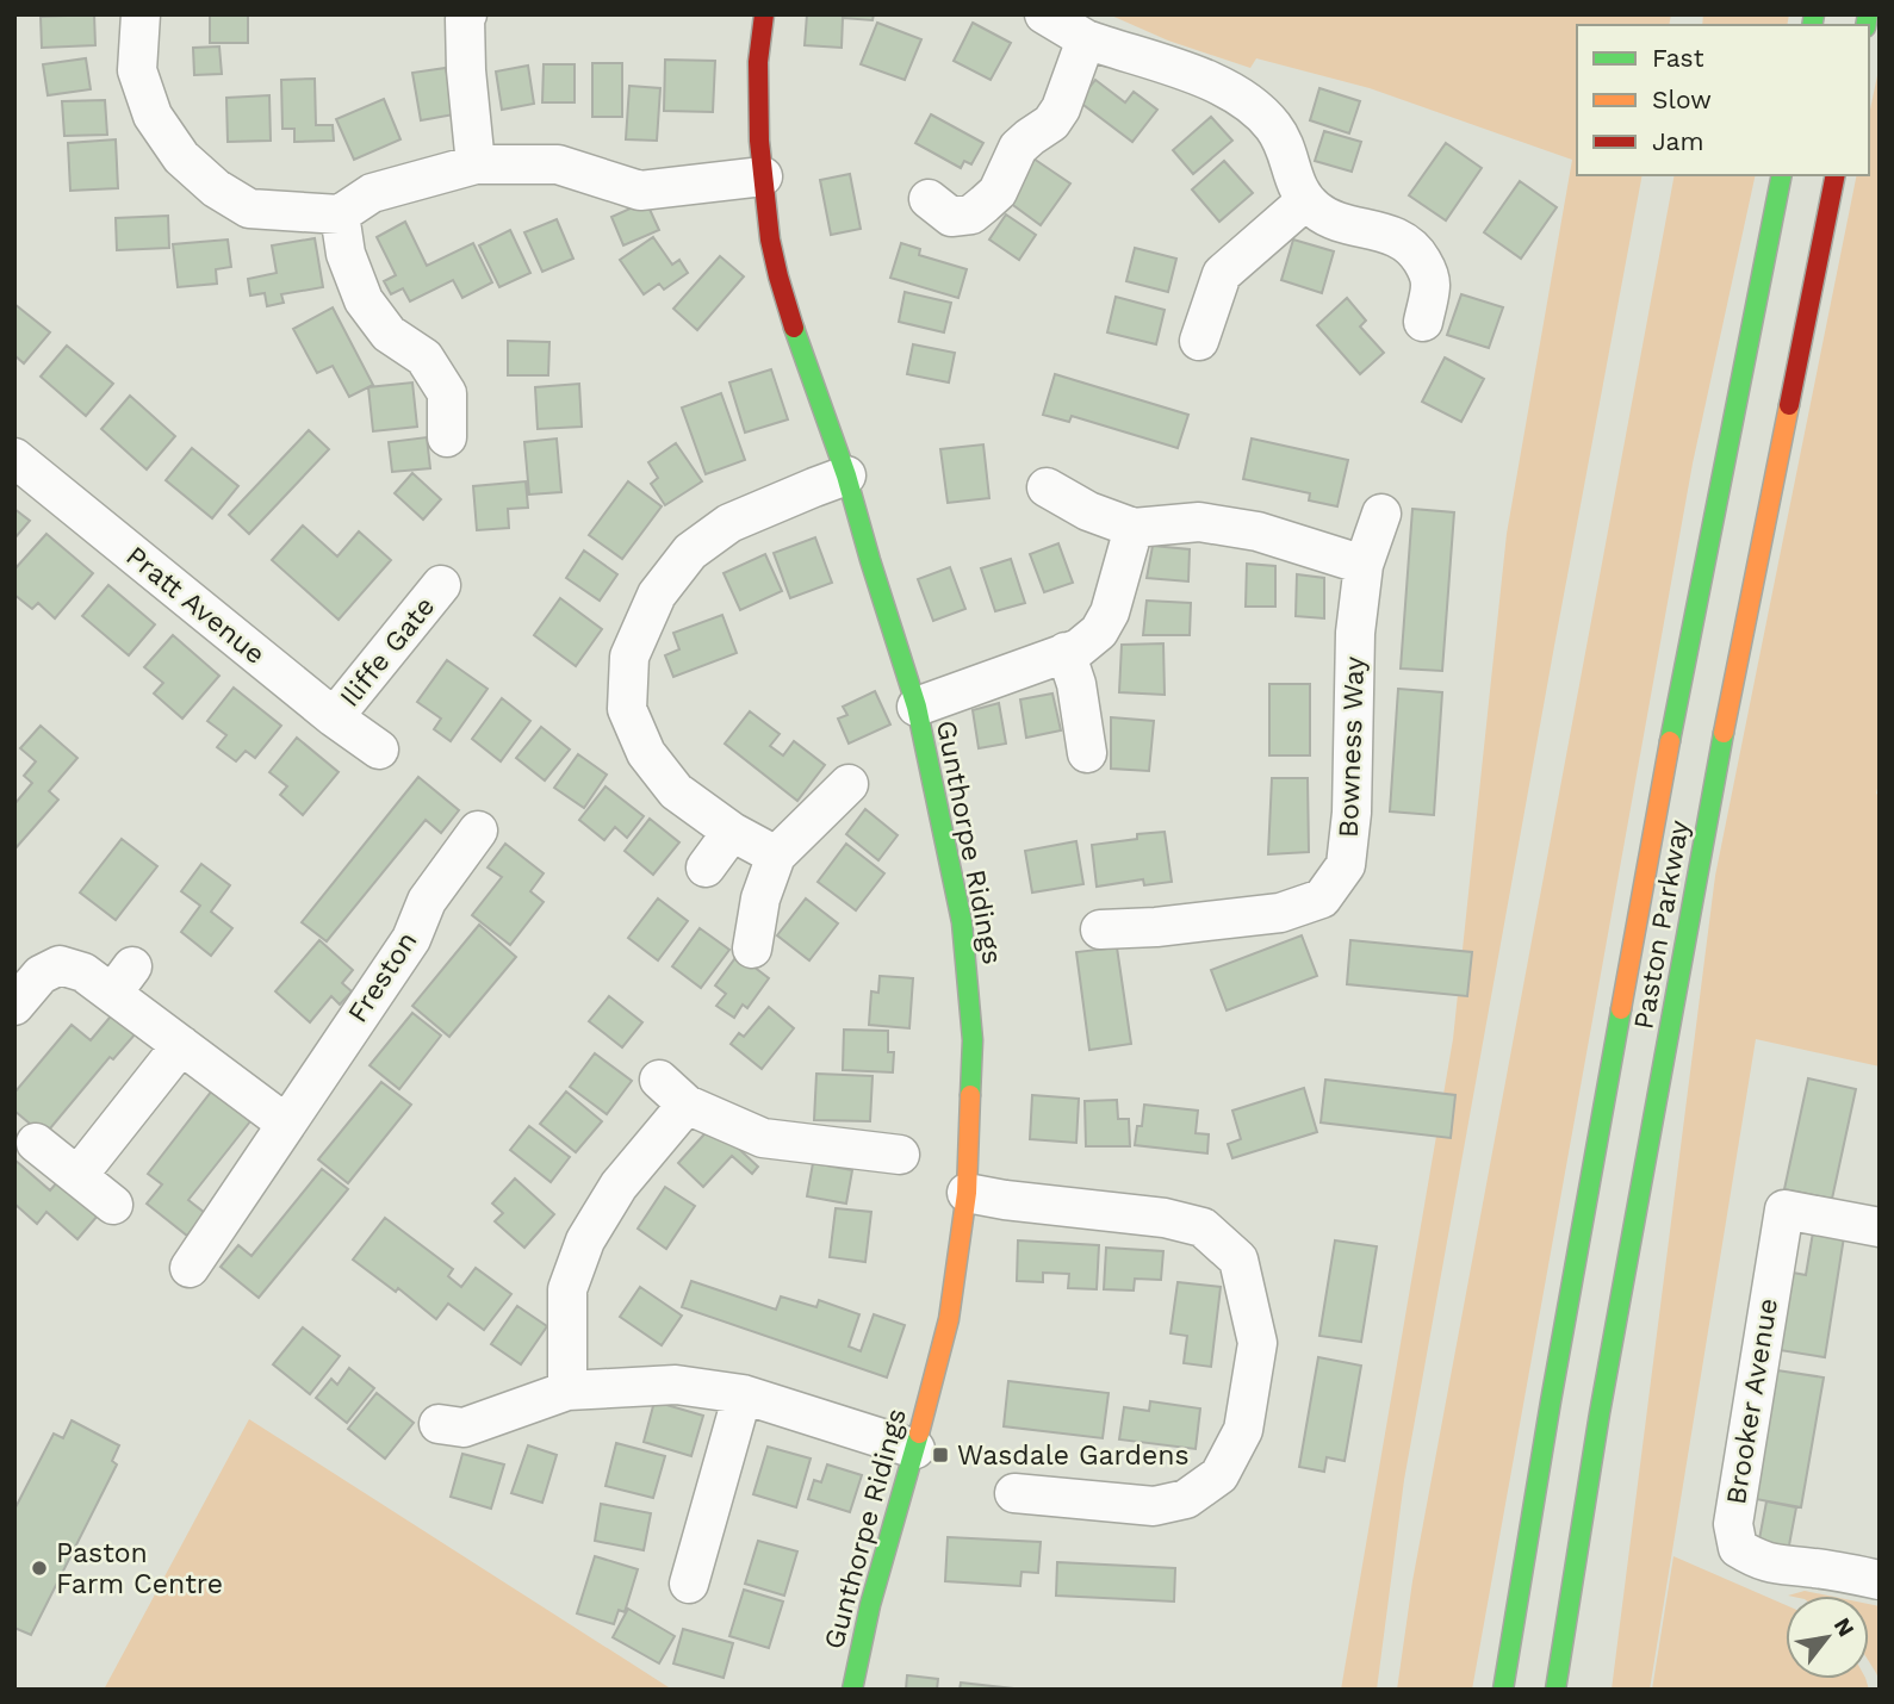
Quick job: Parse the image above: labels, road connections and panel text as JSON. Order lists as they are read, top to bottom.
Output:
{
  "streets": {
    "main road": ["Gunthorpe Ridings", "Paston Parkway"],
    "street": [
      "Pratt Avenue",
      "Iliffe Gate",
      "Bowness Way",
      "Freston",
      "Brooker Avenue"
    ]
  },
  "crossings": [
    ["Pratt Avenue", "Iliffe Gate"]
  ],
  "places": {
    "transit": ["Wasdale Gardens"],
    "other": ["Paston Farm Centre"]
  },
  "legend": ["Fast", "Slow", "Jam"],
  "north": "top right"
}
